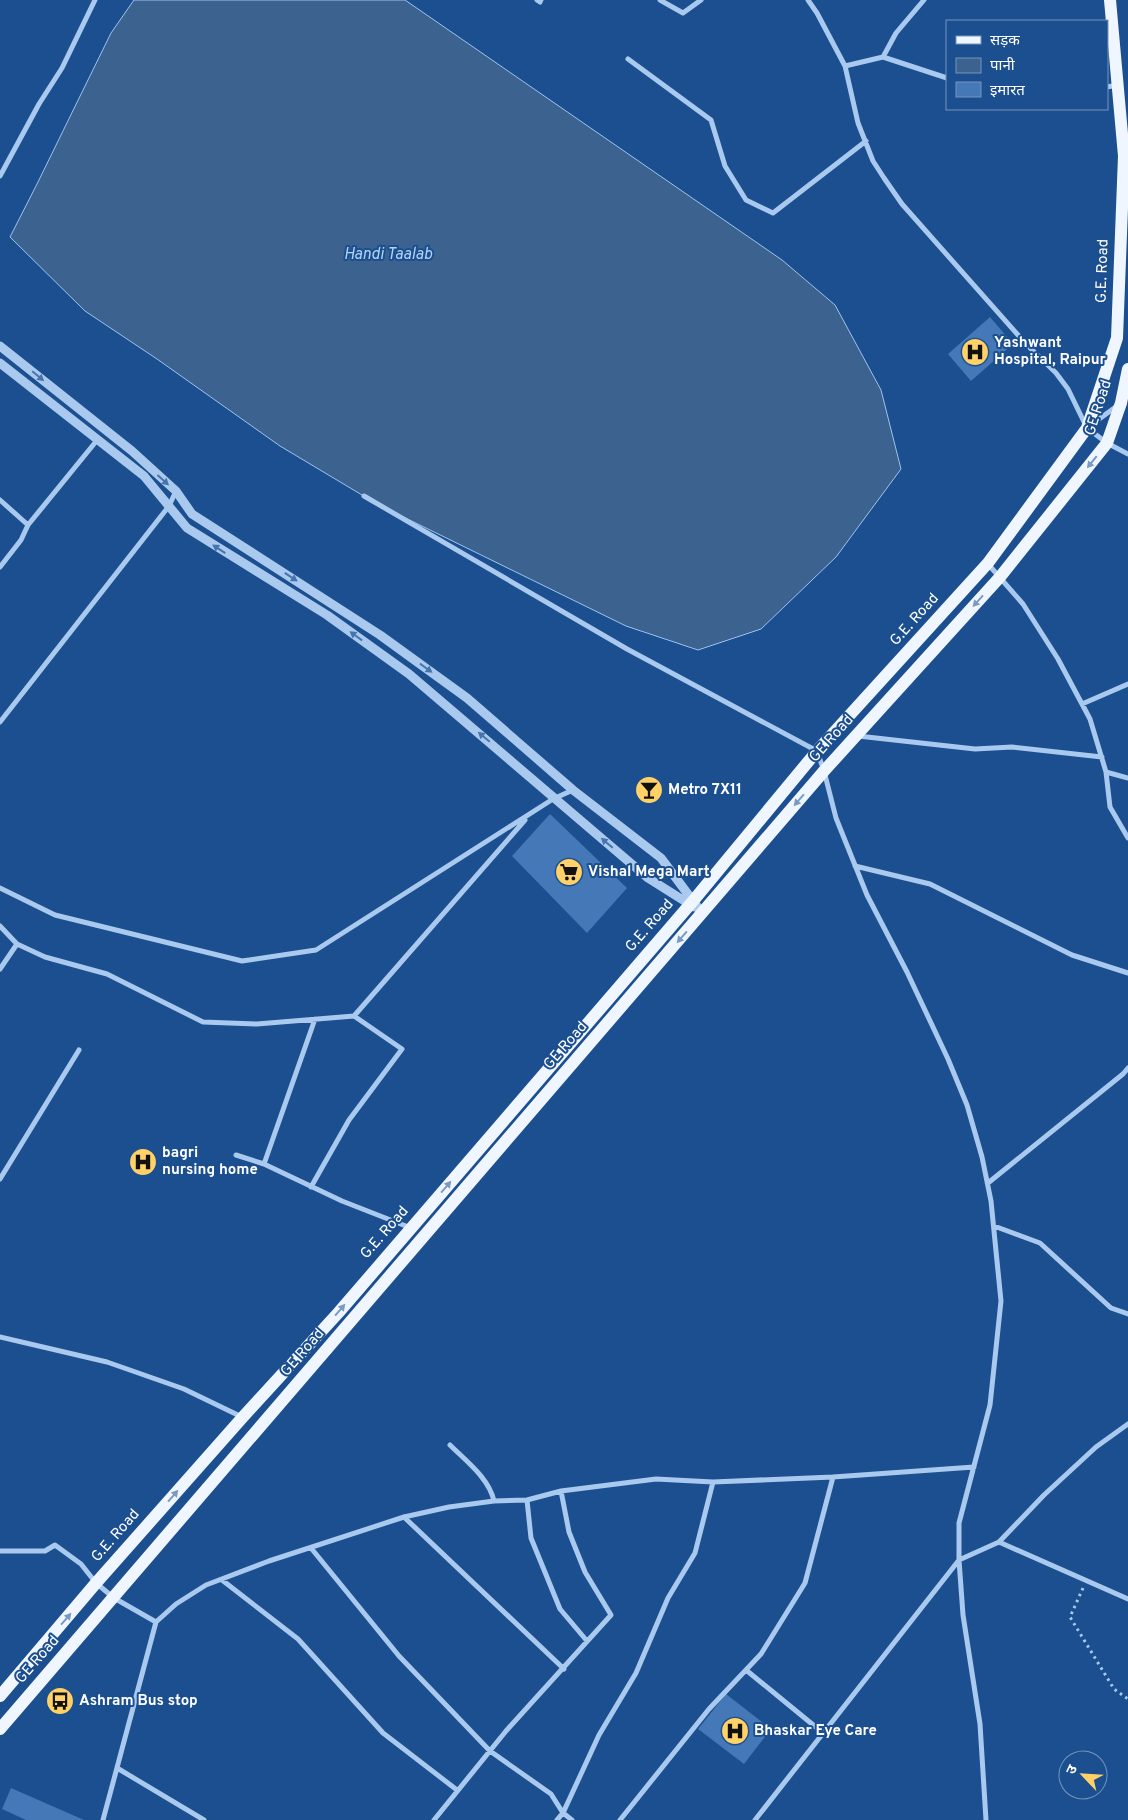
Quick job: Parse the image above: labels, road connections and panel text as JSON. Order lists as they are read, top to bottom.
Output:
{
  "streets": {
    "main road": ["G.E. Road", "GE Road"]
  },
  "one_way": ["G.E. Road", "GE Road"],
  "water": ["Handi Taalab"],
  "places": {
    "hospital": ["Yashwant Hospital, Raipur", "bagri nursing home", "Bhaskar Eye Care"],
    "bar": ["Metro 7X11"],
    "supermarket": ["Vishal Mega Mart"],
    "bus stop": ["Ashram Bus stop"]
  },
  "legend": ["सड़क", "पानी", "इमारत"],
  "north": "top left"
}
